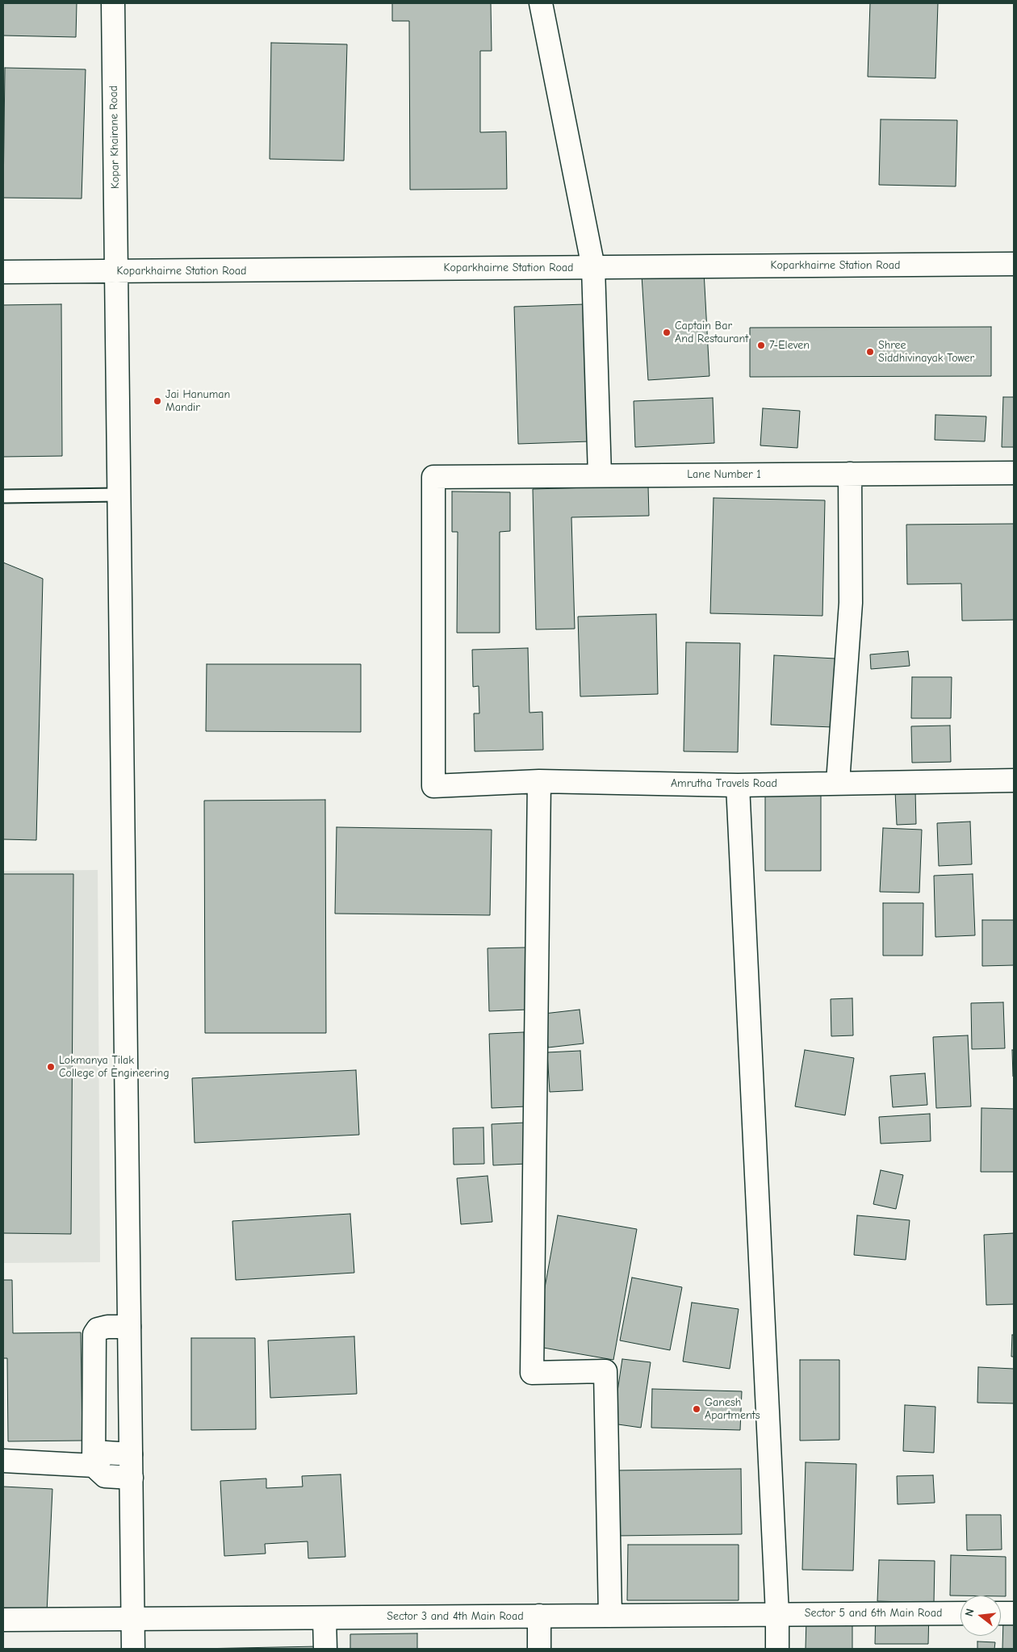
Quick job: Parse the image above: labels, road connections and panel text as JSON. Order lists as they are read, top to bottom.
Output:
{
  "streets": {
    "street": [
      "Kopar Khairane Road",
      "Koparkhairne Station Road",
      "Lane Number 1",
      "Amrutha Travels Road",
      "Sector 5 and 6th Main Road",
      "Sector 3 and 4th Main Road"
    ]
  },
  "crossings": [
    ["Kopar Khairane Road", "Koparkhairne Station Road"],
    ["Kopar Khairane Road", "Sector 3 and 4th Main Road"],
    ["Lane Number 1", "Amrutha Travels Road"],
    ["Sector 5 and 6th Main Road", "Sector 3 and 4th Main Road"]
  ],
  "places": [
    "Captain Bar And Restaurant",
    "7-Eleven",
    "Shree Siddhivinayak Tower",
    "Jai Hanuman Mandir",
    "Lokmanya Tilak College of Engineering",
    "Ganesh Apartments"
  ],
  "north": "left"
}
